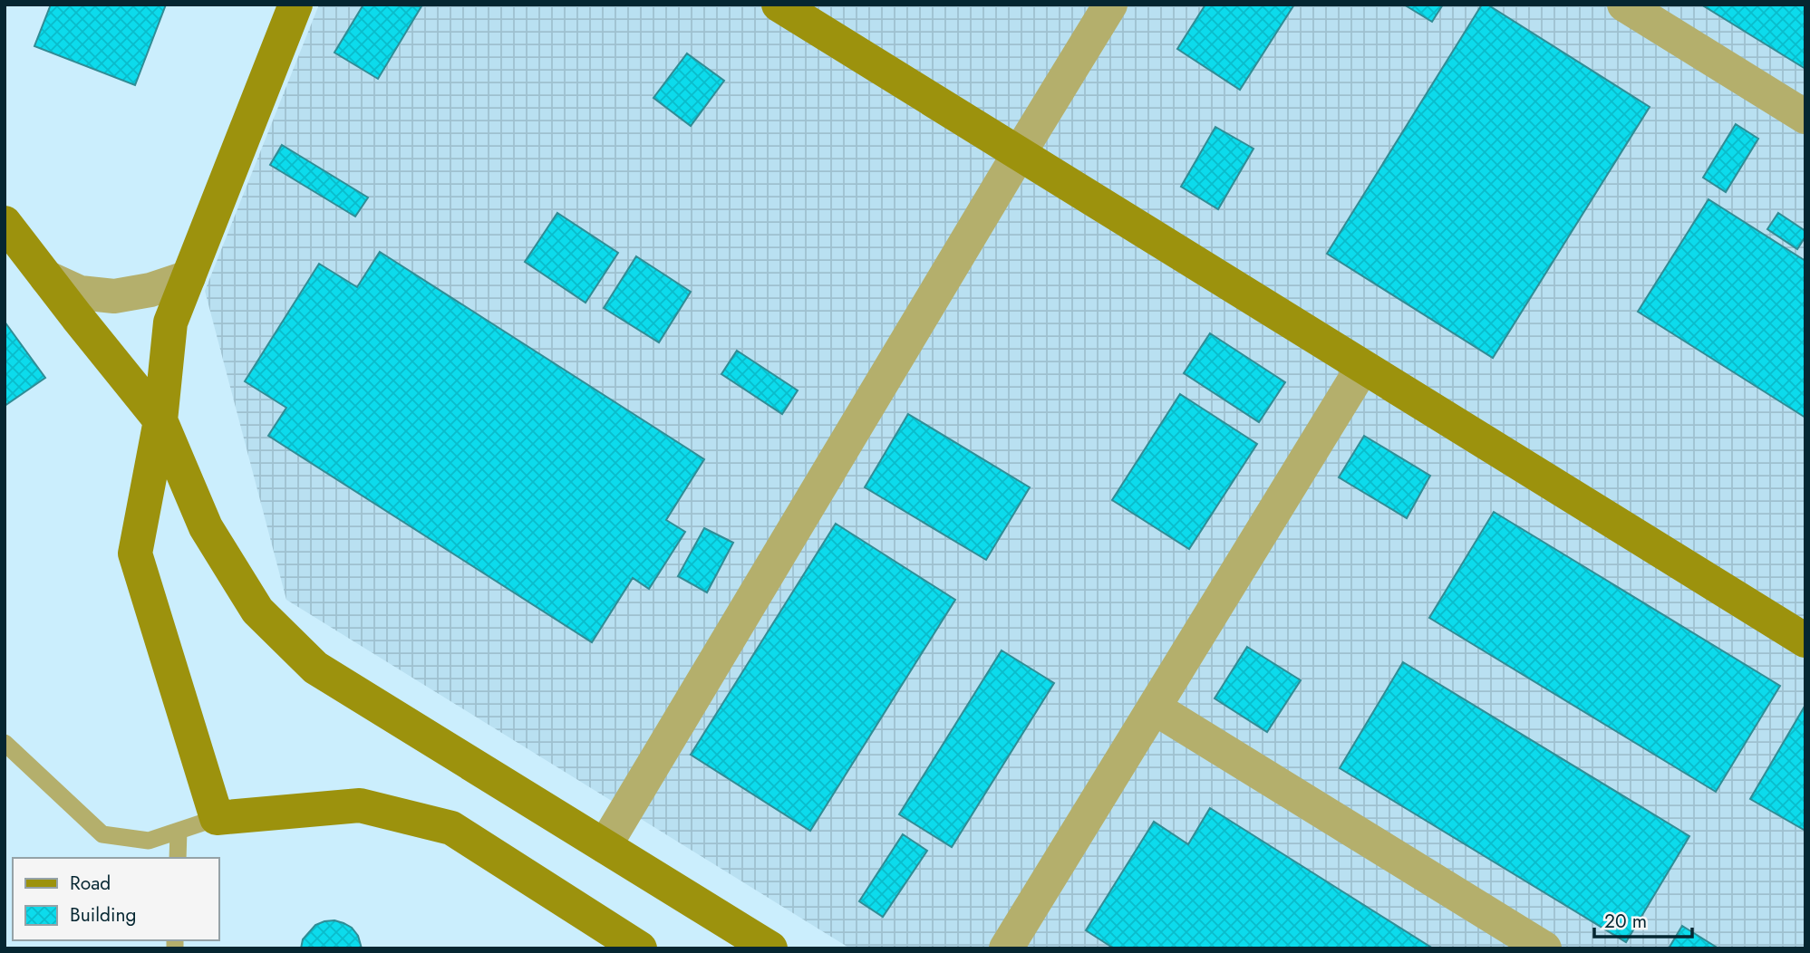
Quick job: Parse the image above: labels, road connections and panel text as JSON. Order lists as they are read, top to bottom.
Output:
{
  "legend": ["Road", "Building"],
  "scale_bar": "20 m"
}
